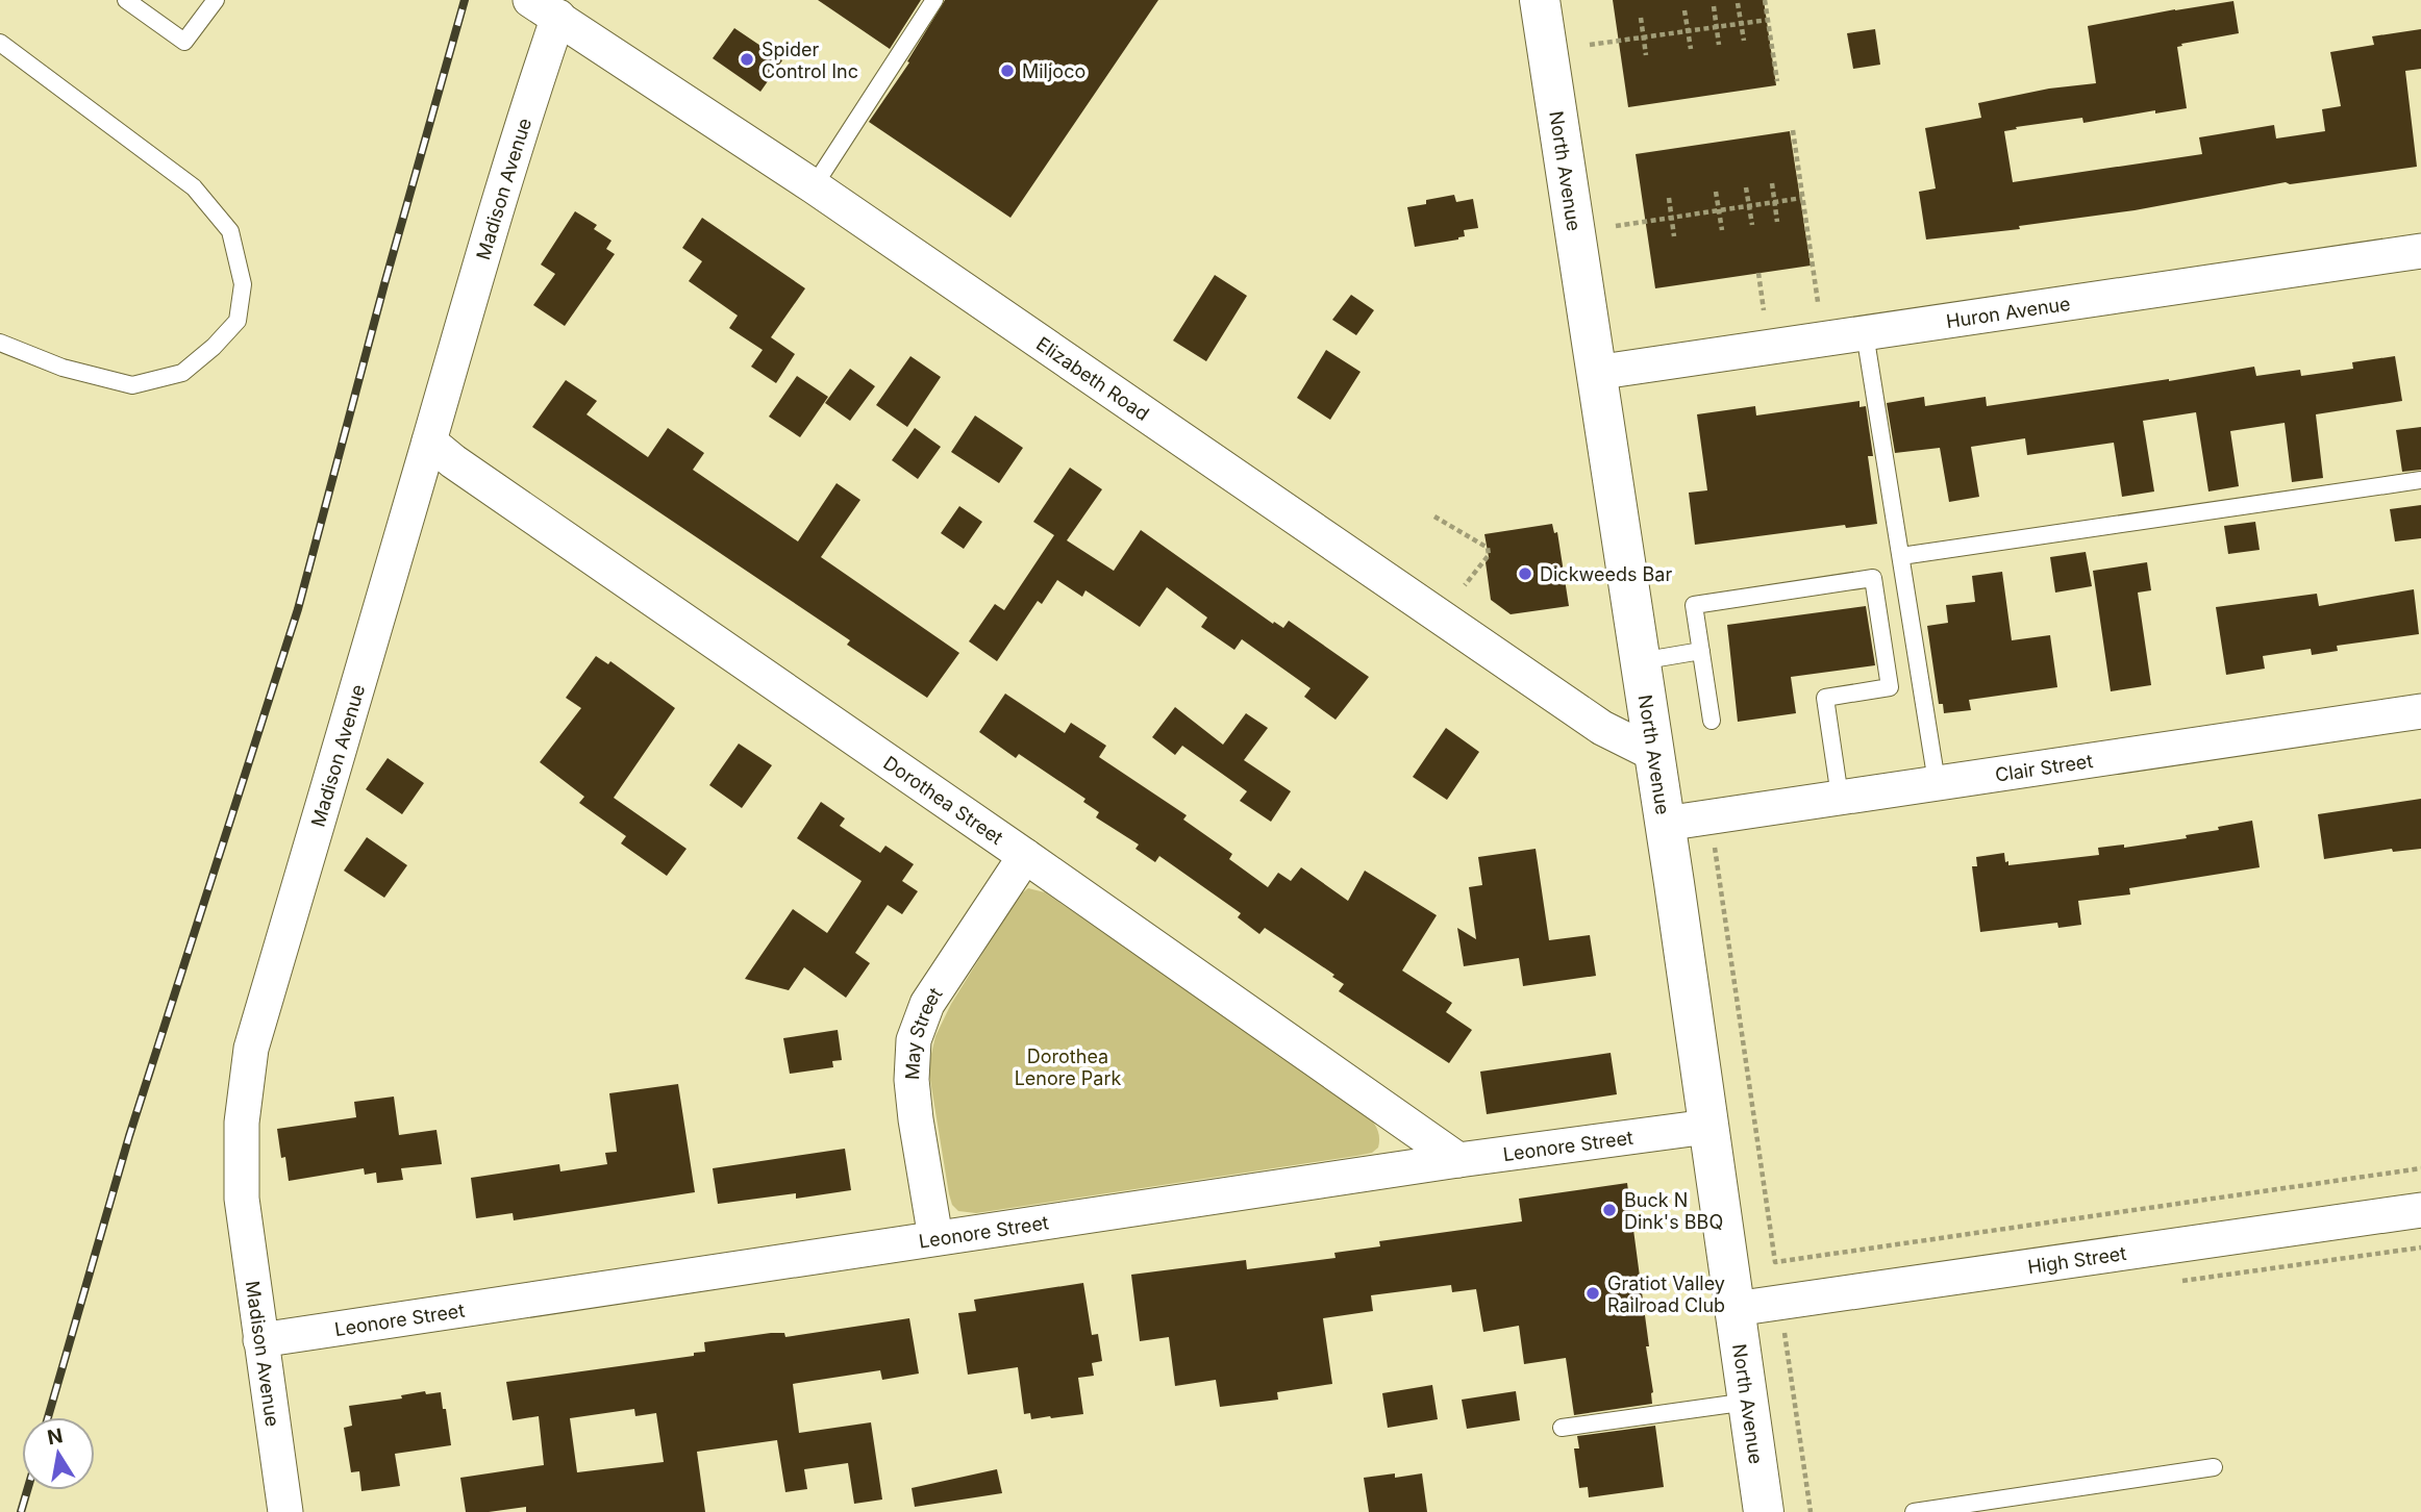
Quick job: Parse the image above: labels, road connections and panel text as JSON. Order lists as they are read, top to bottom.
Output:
{
  "streets": {
    "main road": ["North Avenue"],
    "street": [
      "Madison Avenue",
      "Huron Avenue",
      "Elizabeth Road",
      "Clair Street",
      "Dorothea Street",
      "May Street",
      "Leonore Street",
      "High Street"
    ]
  },
  "crossings": [
    ["North Avenue", "Huron Avenue"],
    ["North Avenue", "Elizabeth Road"],
    ["North Avenue", "Clair Street"],
    ["North Avenue", "Leonore Street"],
    ["North Avenue", "High Street"],
    ["Madison Avenue", "Elizabeth Road"],
    ["Madison Avenue", "Dorothea Street"],
    ["Madison Avenue", "Leonore Street"],
    ["Dorothea Street", "May Street"],
    ["Dorothea Street", "Leonore Street"],
    ["May Street", "Leonore Street"]
  ],
  "parks": ["Dorothea Lenore Park"],
  "places": [
    "Spider Control Inc",
    "Miljoco",
    "Dickweeds Bar",
    "Buck N Dink's BBQ",
    "Gratiot Valley Railroad Club"
  ],
  "north": "top"
}
